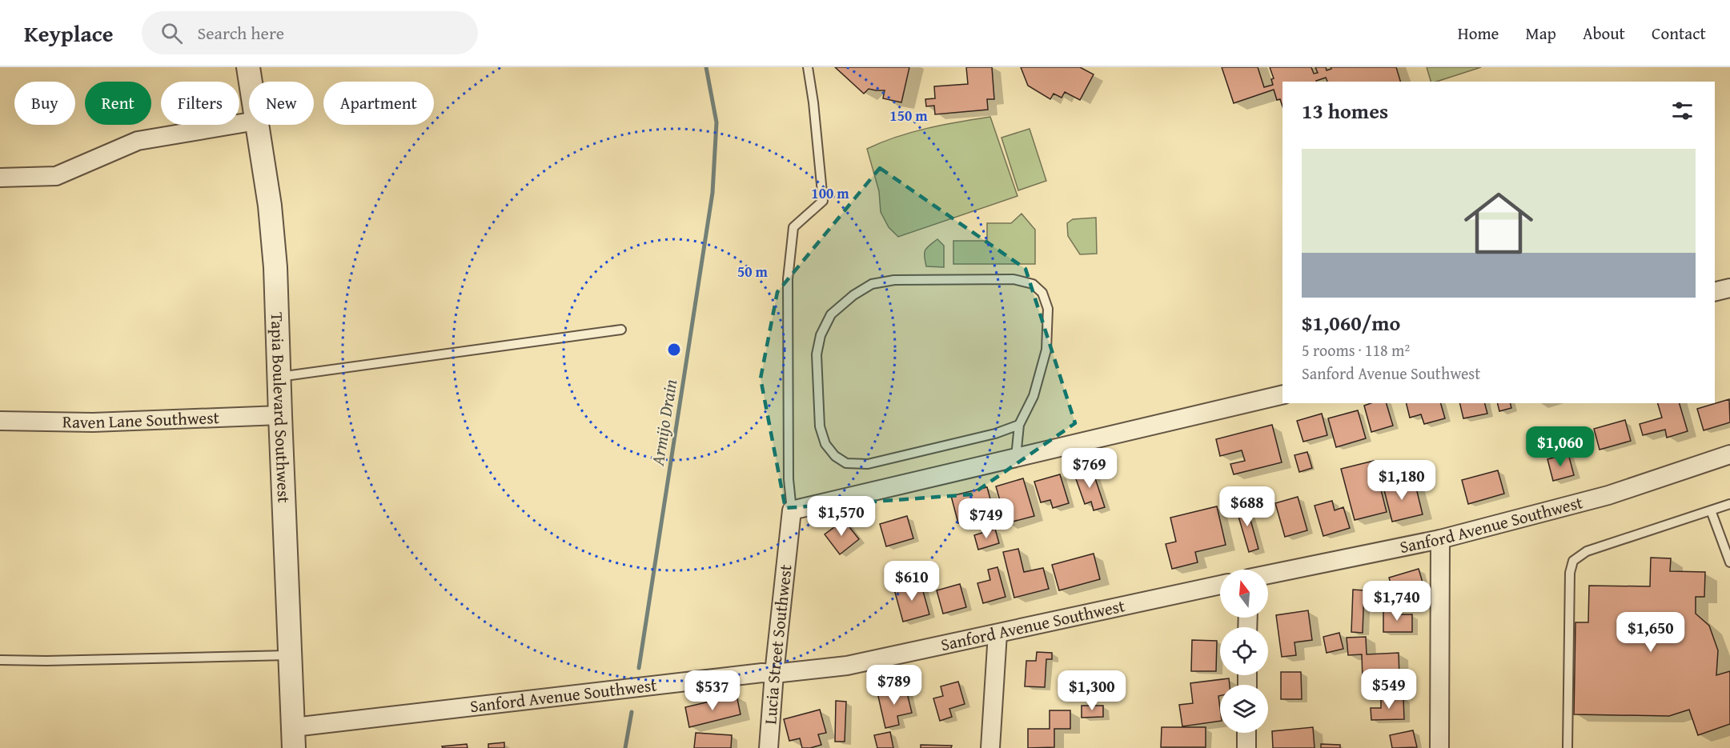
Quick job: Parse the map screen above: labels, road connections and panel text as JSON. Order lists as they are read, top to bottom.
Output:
{
  "streets": {
    "street": [
      "Tapia Boulevard Southwest",
      "Raven Lane Southwest",
      "Sanford Avenue Southwest",
      "Lucia Street Southwest"
    ]
  },
  "crossings": [
    ["Tapia Boulevard Southwest", "Raven Lane Southwest"],
    ["Tapia Boulevard Southwest", "Sanford Avenue Southwest"],
    ["Sanford Avenue Southwest", "Lucia Street Southwest"]
  ],
  "water": ["Armijo Drain"],
  "north": "top",
  "page": {
    "header": "Keyplace",
    "search": "Search here",
    "nav": [
      "Home",
      "Map",
      "About",
      "Contact"
    ],
    "chip": [
      "Buy",
      "Rent",
      "Filters",
      "New",
      "Apartment"
    ],
    "heading": "13 homes",
    "list": [
      {
        "name": "$1,060/mo",
        "note": "5 rooms · 118 m² · Sanford Avenue Southwest"
      }
    ],
    "price": [
      "$1,060",
      "$769",
      "$1,180",
      "$688",
      "$1,570",
      "$749",
      "$610",
      "$1,740",
      "$1,650",
      "$789",
      "$549",
      "$537",
      "$1,300"
    ]
  },
  "rings": ["150 m", "100 m", "50 m"]
}
